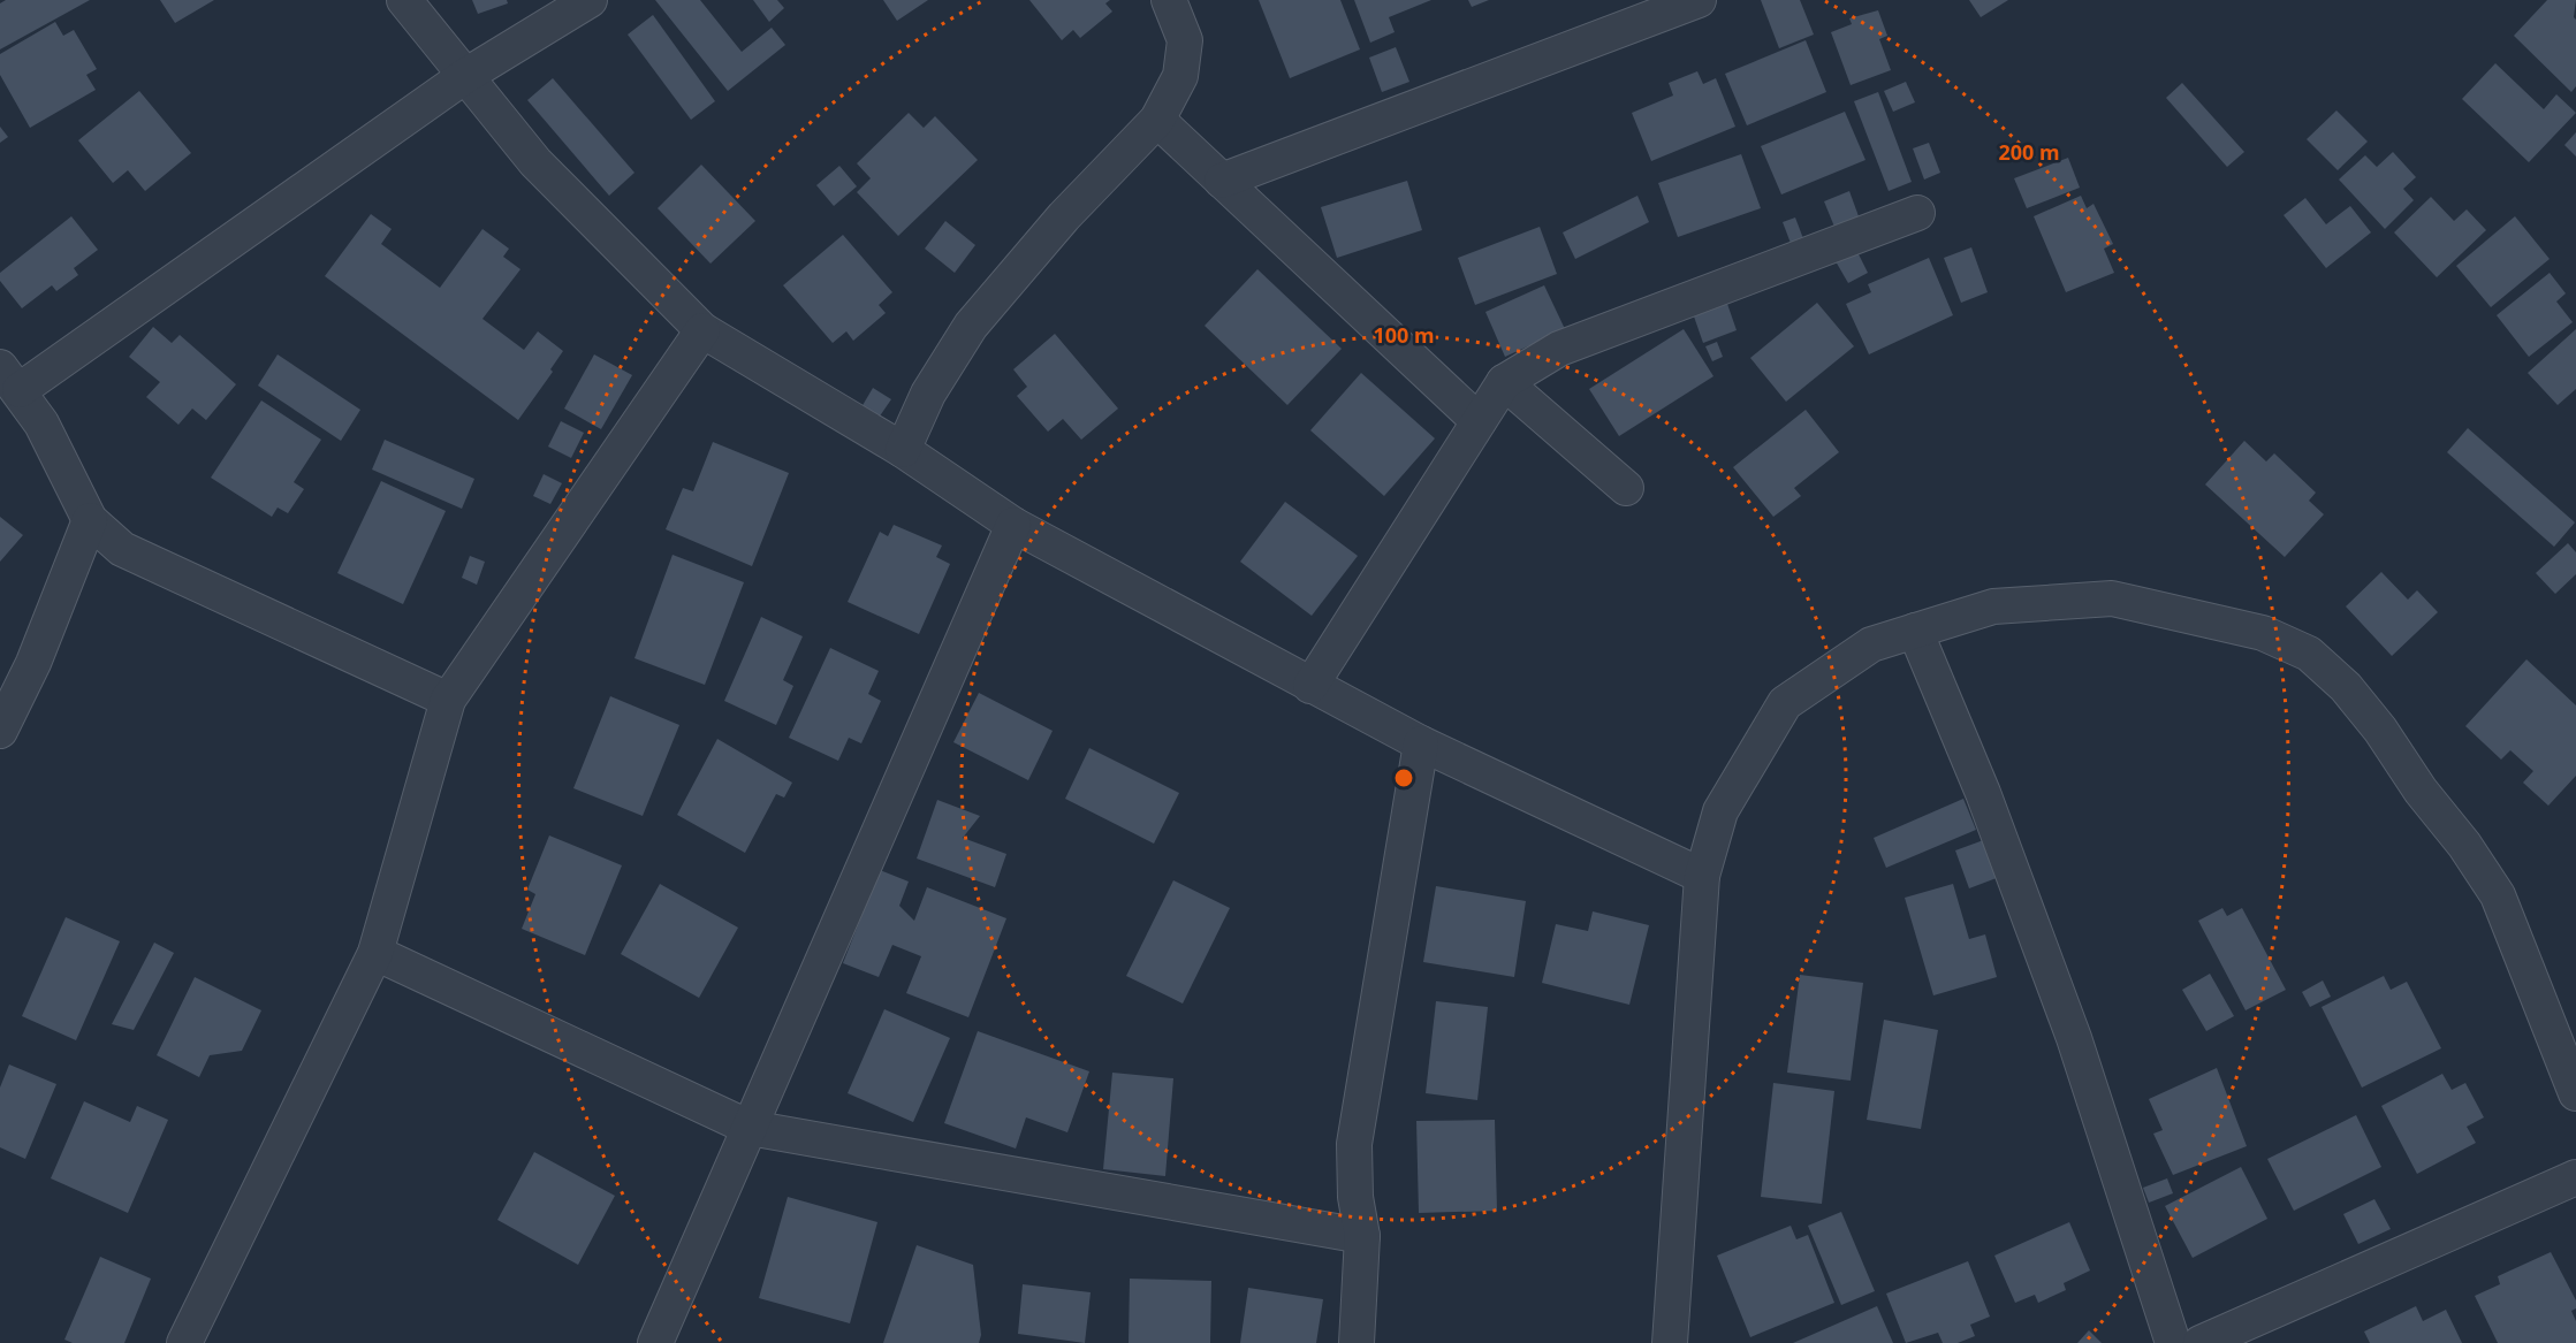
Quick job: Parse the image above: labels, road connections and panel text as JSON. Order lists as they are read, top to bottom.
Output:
{
  "rings": ["200 m", "100 m"]
}
